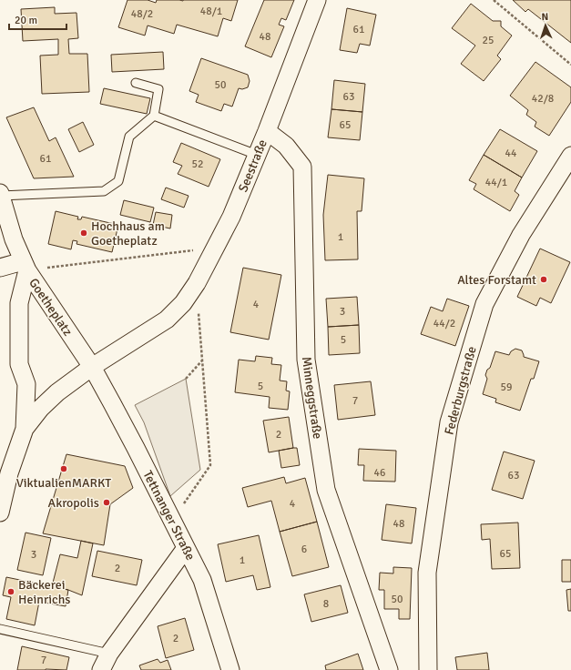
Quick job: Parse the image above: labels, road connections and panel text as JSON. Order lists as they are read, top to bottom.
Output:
{
  "streets": {
    "street": [
      "Seestraße",
      "Goetheplatz",
      "Federburgstraße",
      "Minneggstraße",
      "Tettnanger Straße"
    ]
  },
  "crossings": [
    ["Seestraße", "Goetheplatz"],
    ["Seestraße", "Minneggstraße"],
    ["Goetheplatz", "Tettnanger Straße"]
  ],
  "places": [
    "Hochhaus am Goetheplatz",
    "Altes Forstamt",
    "ViktualienMARKT",
    "Akropolis",
    "Bäckerei Heinrichs"
  ],
  "house_numbers": [
    "48/1",
    "48/2",
    "61",
    "48",
    "25",
    "50",
    "63",
    "42/8",
    "65",
    "44",
    "61",
    "52",
    "44/1",
    "1",
    "4",
    "3",
    "44/2",
    "5",
    "5",
    "59",
    "7",
    "2",
    "46",
    "63",
    "4",
    "48",
    "6",
    "65",
    "3",
    "1",
    "2",
    "50",
    "8",
    "2",
    "7"
  ],
  "scale_bar": "20 m",
  "north": "top"
}
